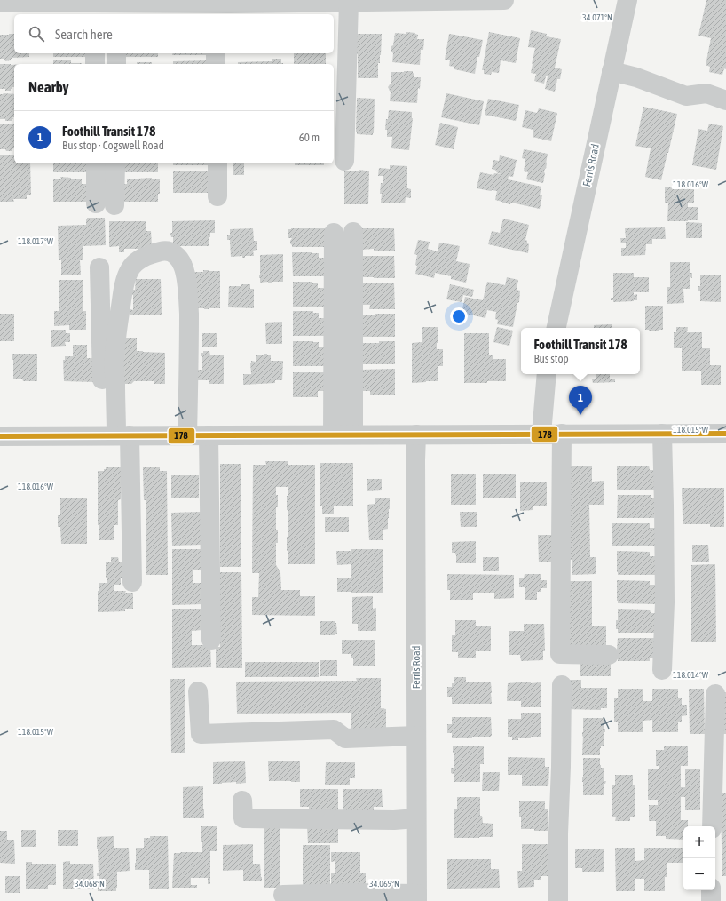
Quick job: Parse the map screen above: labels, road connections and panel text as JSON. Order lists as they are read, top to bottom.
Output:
{
  "streets": {
    "street": ["Ferris Road"]
  },
  "lines": ["transit line 178"],
  "page": {
    "search": "Search here",
    "heading": "Nearby",
    "list": [
      {
        "mark": "1",
        "name": "Foothill Transit 178",
        "note": "Bus stop · Cogswell Road",
        "value": "60 m"
      }
    ],
    "popup": ["Foothill Transit 178", "Bus stop"],
    "pins": "1",
    "map_buttons": ["+", "−"]
  },
  "coordinates": [
    "34.071°N",
    "118.016°W",
    "118.017°W",
    "118.015°W",
    "118.014°W",
    "34.068°N",
    "34.069°N"
  ]
}
